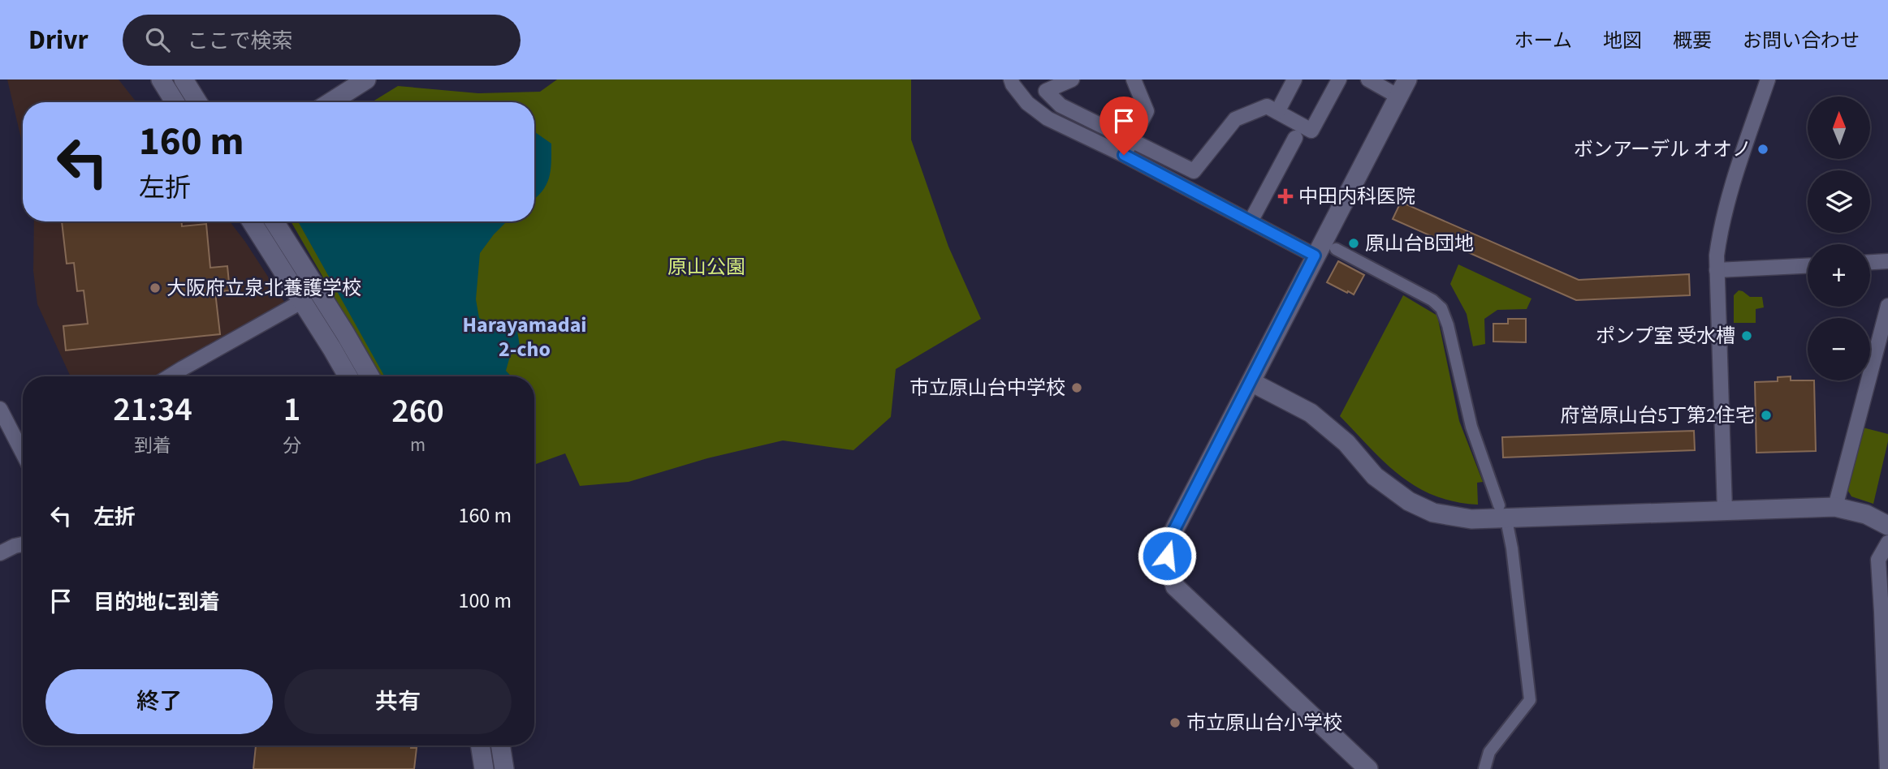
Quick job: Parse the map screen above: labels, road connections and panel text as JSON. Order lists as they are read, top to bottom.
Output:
{
  "districts": ["Harayamadai 2-cho"],
  "parks": ["原山公園"],
  "places": {
    "other": [
      "ボンアーデル オオノ",
      "原山台B団地",
      "大阪府立泉北養護学校",
      "ポンプ室 受水槽",
      "市立原山台中学校",
      "府営原山台5丁第2住宅",
      "市立原山台小学校"
    ],
    "health": ["中田内科医院"]
  },
  "north": "top",
  "page": {
    "header": "Drivr",
    "search": "ここで検索",
    "nav": [
      "ホーム",
      "地図",
      "概要",
      "お問い合わせ"
    ],
    "map_buttons": ["+", "−"],
    "turn": ["160 m", "左折"],
    "eta": [
      "21:34",
      "到着",
      "1",
      "分",
      "260",
      "m"
    ],
    "list": [
      {
        "name": "左折",
        "value": "160 m"
      },
      {
        "name": "目的地に到着",
        "value": "100 m"
      }
    ],
    "buttons": ["終了", "共有"]
  }
}
